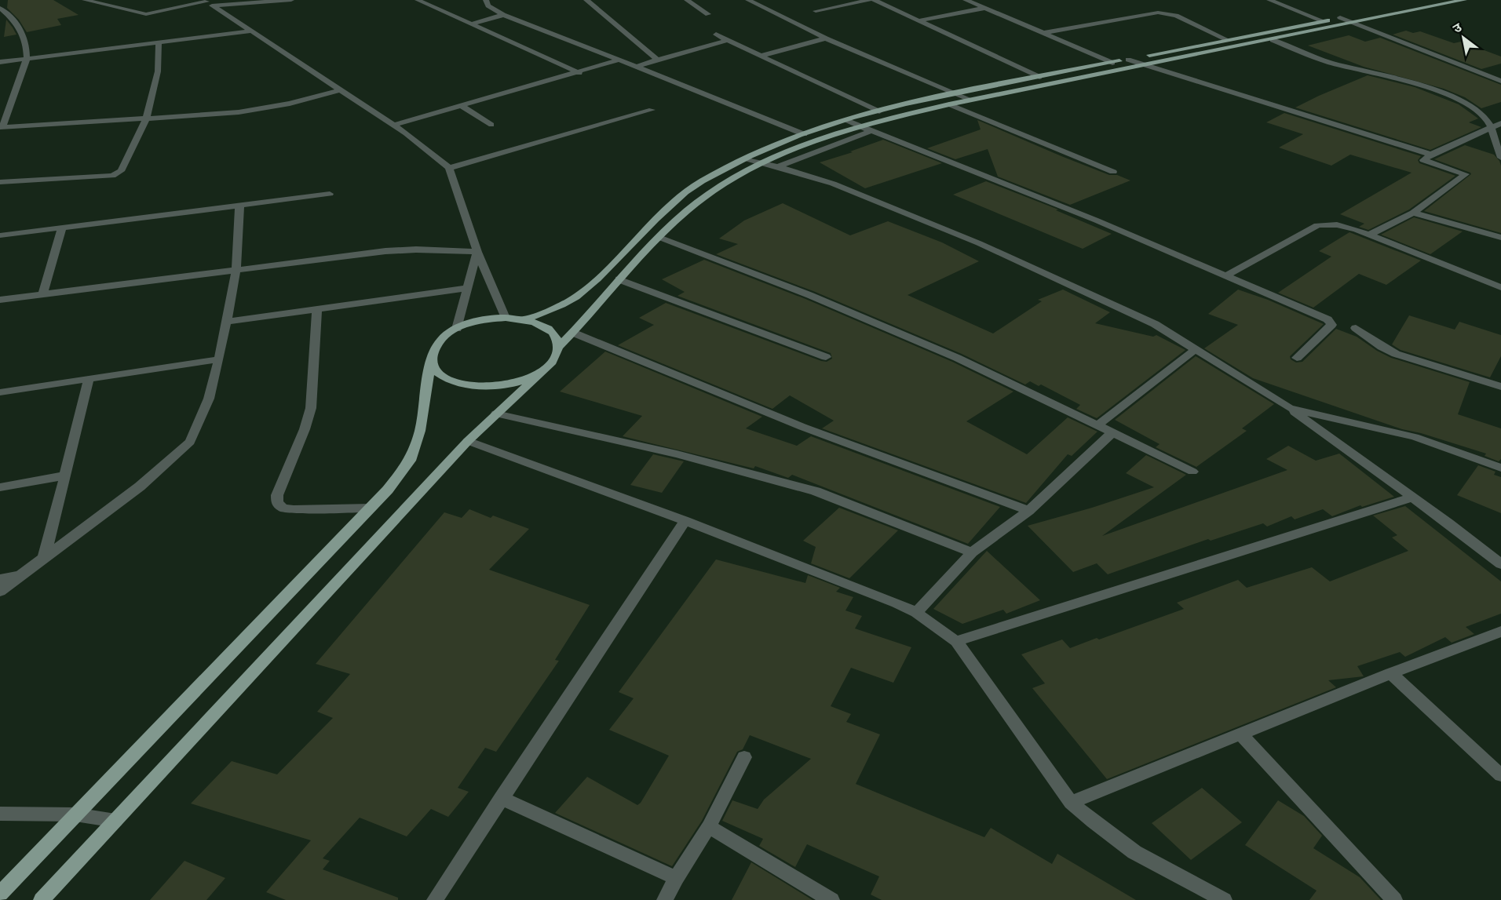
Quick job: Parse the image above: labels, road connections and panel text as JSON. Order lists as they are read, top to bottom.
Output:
{
  "north": "top left"
}
